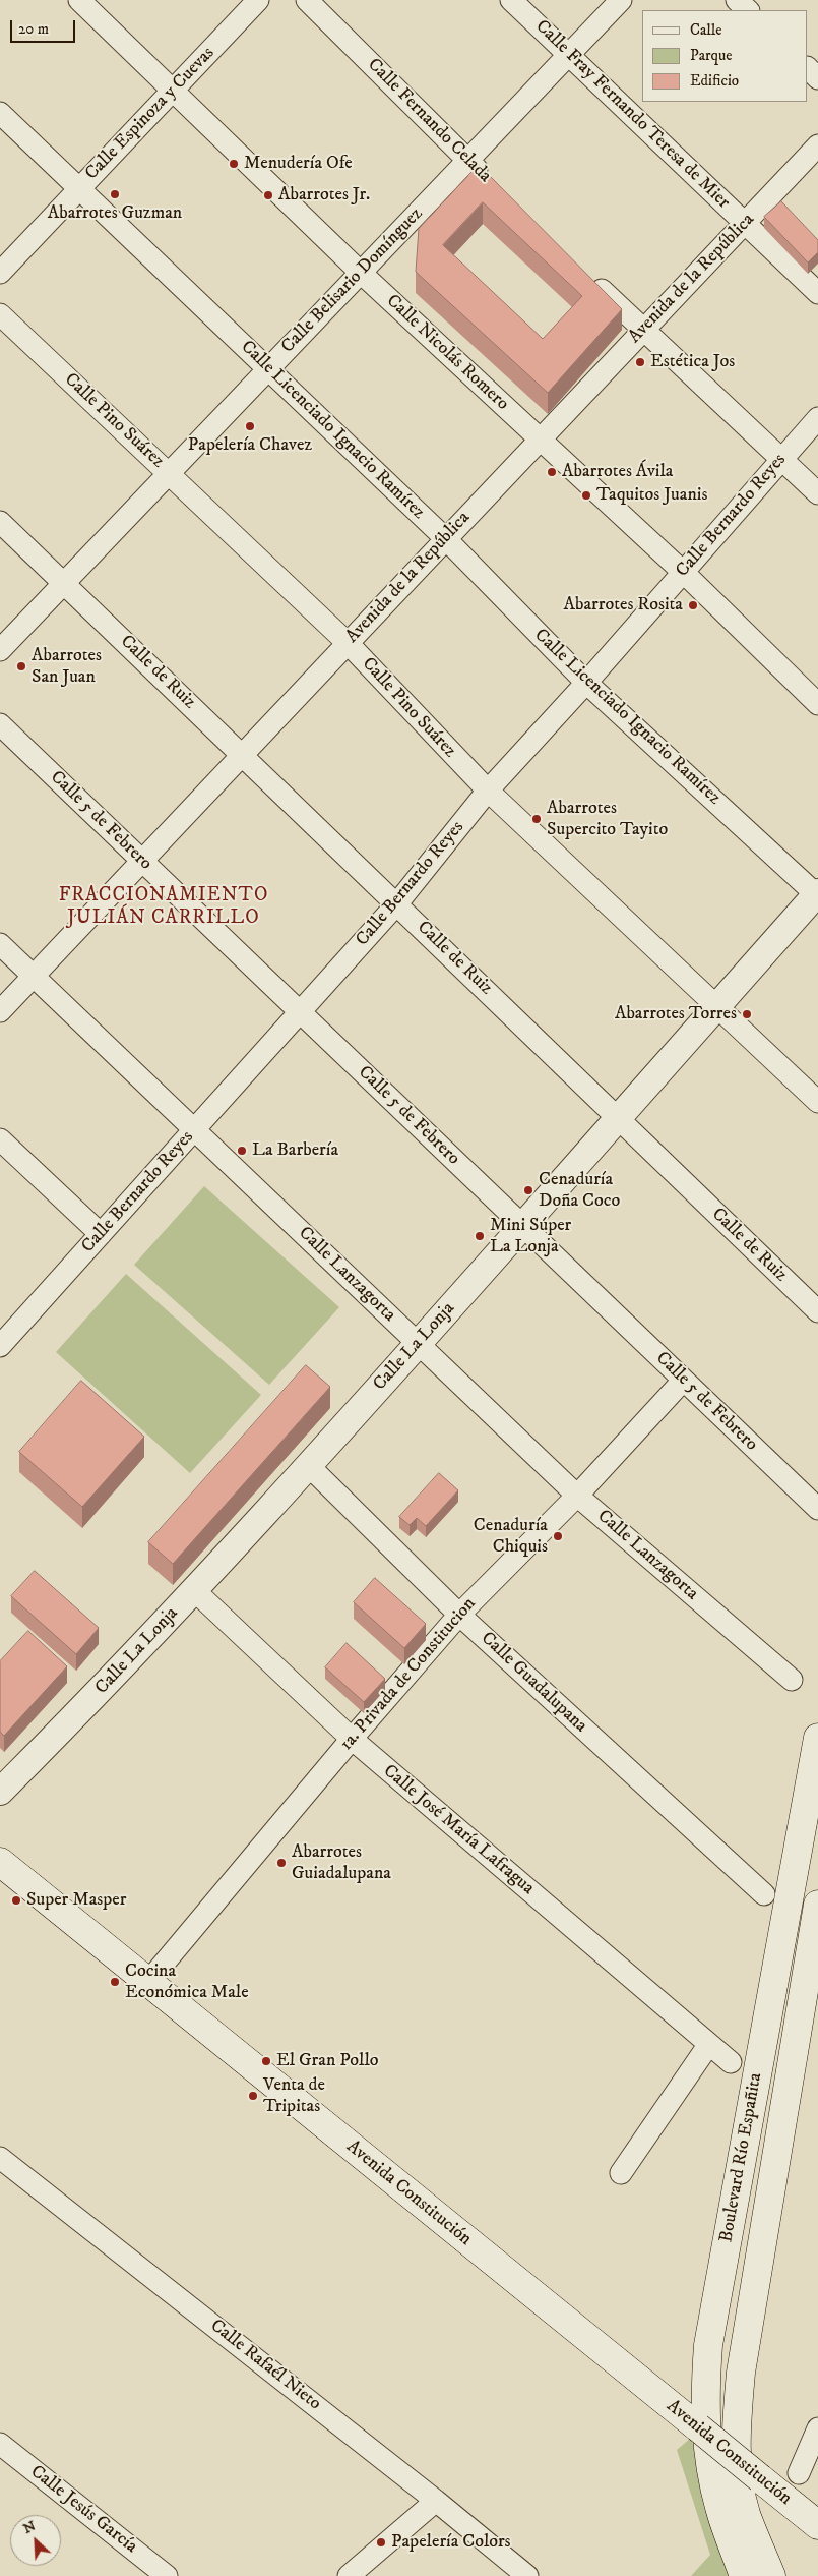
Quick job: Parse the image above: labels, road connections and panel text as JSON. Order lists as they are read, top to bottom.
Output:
{
  "streets": {
    "main road": ["Boulevard Río Españita", "Avenida Constitución"],
    "street": [
      "Calle Espinoza y Cuevas",
      "Calle Fray Fernando Teresa de Mier",
      "Calle Fernando Celada",
      "Avenida de la República",
      "Calle Belisario Domínguez",
      "Calle Nicolás Romero",
      "Calle Pino Suárez",
      "Calle Licenciado Ignacio Ramírez",
      "Calle Bernardo Reyes",
      "Calle de Ruiz",
      "Calle 5 de Febrero",
      "Calle Lanzagorta",
      "Calle La Lonja",
      "1a. Privada de Constitucion",
      "Calle Guadalupana",
      "Calle José María Lafragua",
      "Calle Rafaél Nieto",
      "Calle Jesús García"
    ]
  },
  "crossings": [
    ["Calle Espinoza y Cuevas", "Calle Nicolás Romero"],
    ["Calle Espinoza y Cuevas", "Calle Licenciado Ignacio Ramírez"],
    ["Calle Fray Fernando Teresa de Mier", "Avenida de la República"],
    ["Calle Fray Fernando Teresa de Mier", "Calle Belisario Domínguez"],
    ["Calle Fernando Celada", "Calle Belisario Domínguez"],
    ["Avenida de la República", "Calle Nicolás Romero"],
    ["Avenida de la República", "Calle Pino Suárez"],
    ["Avenida de la República", "Calle Licenciado Ignacio Ramírez"],
    ["Avenida de la República", "Calle de Ruiz"],
    ["Avenida de la República", "Calle 5 de Febrero"],
    ["Avenida de la República", "Calle Lanzagorta"],
    ["Calle Belisario Domínguez", "Calle Nicolás Romero"],
    ["Calle Belisario Domínguez", "Calle Pino Suárez"],
    ["Calle Belisario Domínguez", "Calle Licenciado Ignacio Ramírez"],
    ["Calle Belisario Domínguez", "Calle de Ruiz"],
    ["Calle Nicolás Romero", "Calle Bernardo Reyes"],
    ["Calle Pino Suárez", "Calle Bernardo Reyes"],
    ["Calle Pino Suárez", "Calle La Lonja"],
    ["Calle Licenciado Ignacio Ramírez", "Calle Bernardo Reyes"],
    ["Calle Licenciado Ignacio Ramírez", "Calle La Lonja"],
    ["Calle Bernardo Reyes", "Calle de Ruiz"],
    ["Calle Bernardo Reyes", "Calle 5 de Febrero"],
    ["Calle Bernardo Reyes", "Calle Lanzagorta"],
    ["Calle de Ruiz", "Calle La Lonja"],
    ["Calle 5 de Febrero", "Calle La Lonja"],
    ["Calle 5 de Febrero", "1a. Privada de Constitucion"],
    ["Calle Lanzagorta", "Calle La Lonja"],
    ["Calle Lanzagorta", "1a. Privada de Constitucion"],
    ["Calle La Lonja", "Calle Guadalupana"],
    ["Calle La Lonja", "Calle José María Lafragua"],
    ["1a. Privada de Constitucion", "Calle Guadalupana"],
    ["1a. Privada de Constitucion", "Calle José María Lafragua"],
    ["1a. Privada de Constitucion", "Avenida Constitución"]
  ],
  "districts": ["FRACCIONAMIENTO JULIÁN CARRILLO"],
  "places": [
    "Menudería Ofe",
    "Abarrotes Guzman",
    "Abarrotes Jr.",
    "Estética Jos",
    "Papelería Chavez",
    "Abarrotes Ávila",
    "Taquitos Juanis",
    "Abarrotes Rosita",
    "Abarrotes San Juan",
    "Abarrotes Supercito Tayito",
    "Abarrotes Torres",
    "La Barbería",
    "Cenaduría Doña Coco",
    "Mini Súper La Lonja",
    "Cenaduría Chiquis",
    "Abarrotes Guiadalupana",
    "Super Masper",
    "Cocina Económica Male",
    "El Gran Pollo",
    "Venta de Tripitas",
    "Papelería Colors"
  ],
  "legend": ["Calle", "Parque", "Edificio"],
  "scale_bar": "20 m",
  "north": "top left"
}
